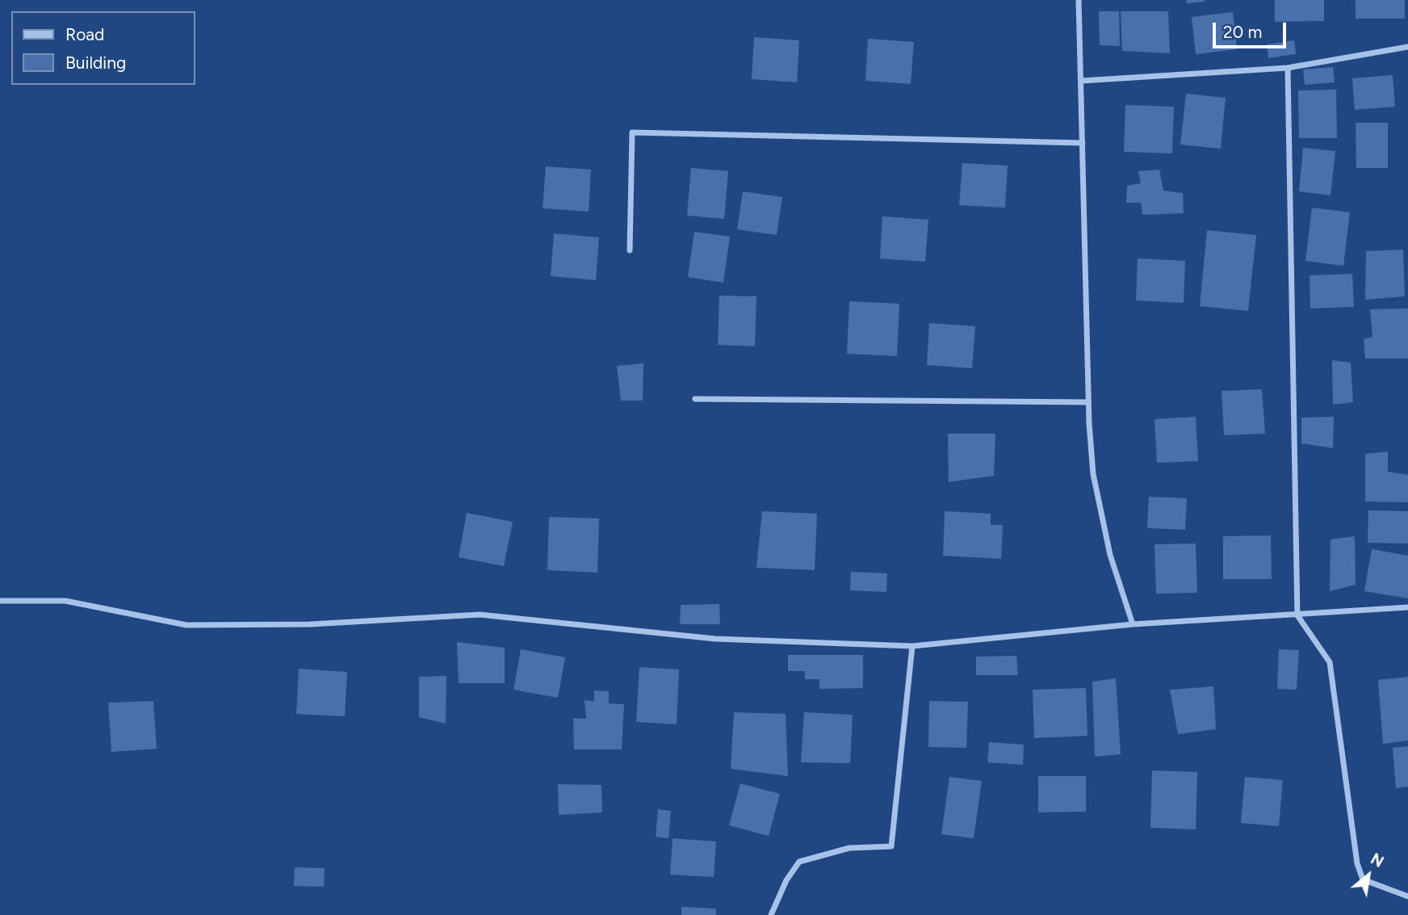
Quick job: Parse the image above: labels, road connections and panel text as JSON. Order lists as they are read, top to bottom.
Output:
{
  "legend": ["Road", "Building"],
  "scale_bar": "20 m",
  "north": "top right"
}
